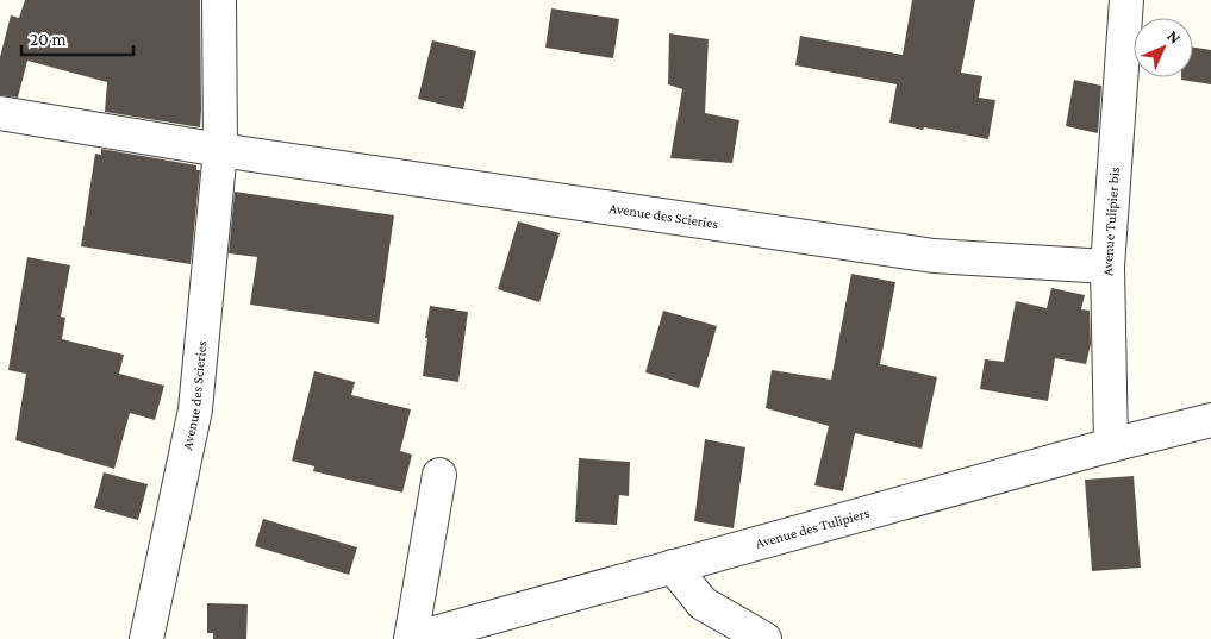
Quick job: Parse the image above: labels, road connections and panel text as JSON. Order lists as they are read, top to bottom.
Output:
{
  "streets": {
    "street": ["Avenue des Scieries", "Avenue Tulipier bis", "Avenue des Tulipiers"]
  },
  "crossings": [
    ["Avenue des Scieries", "Avenue Tulipier bis"],
    ["Avenue Tulipier bis", "Avenue des Tulipiers"]
  ],
  "scale_bar": "20 m",
  "north": "top right"
}
